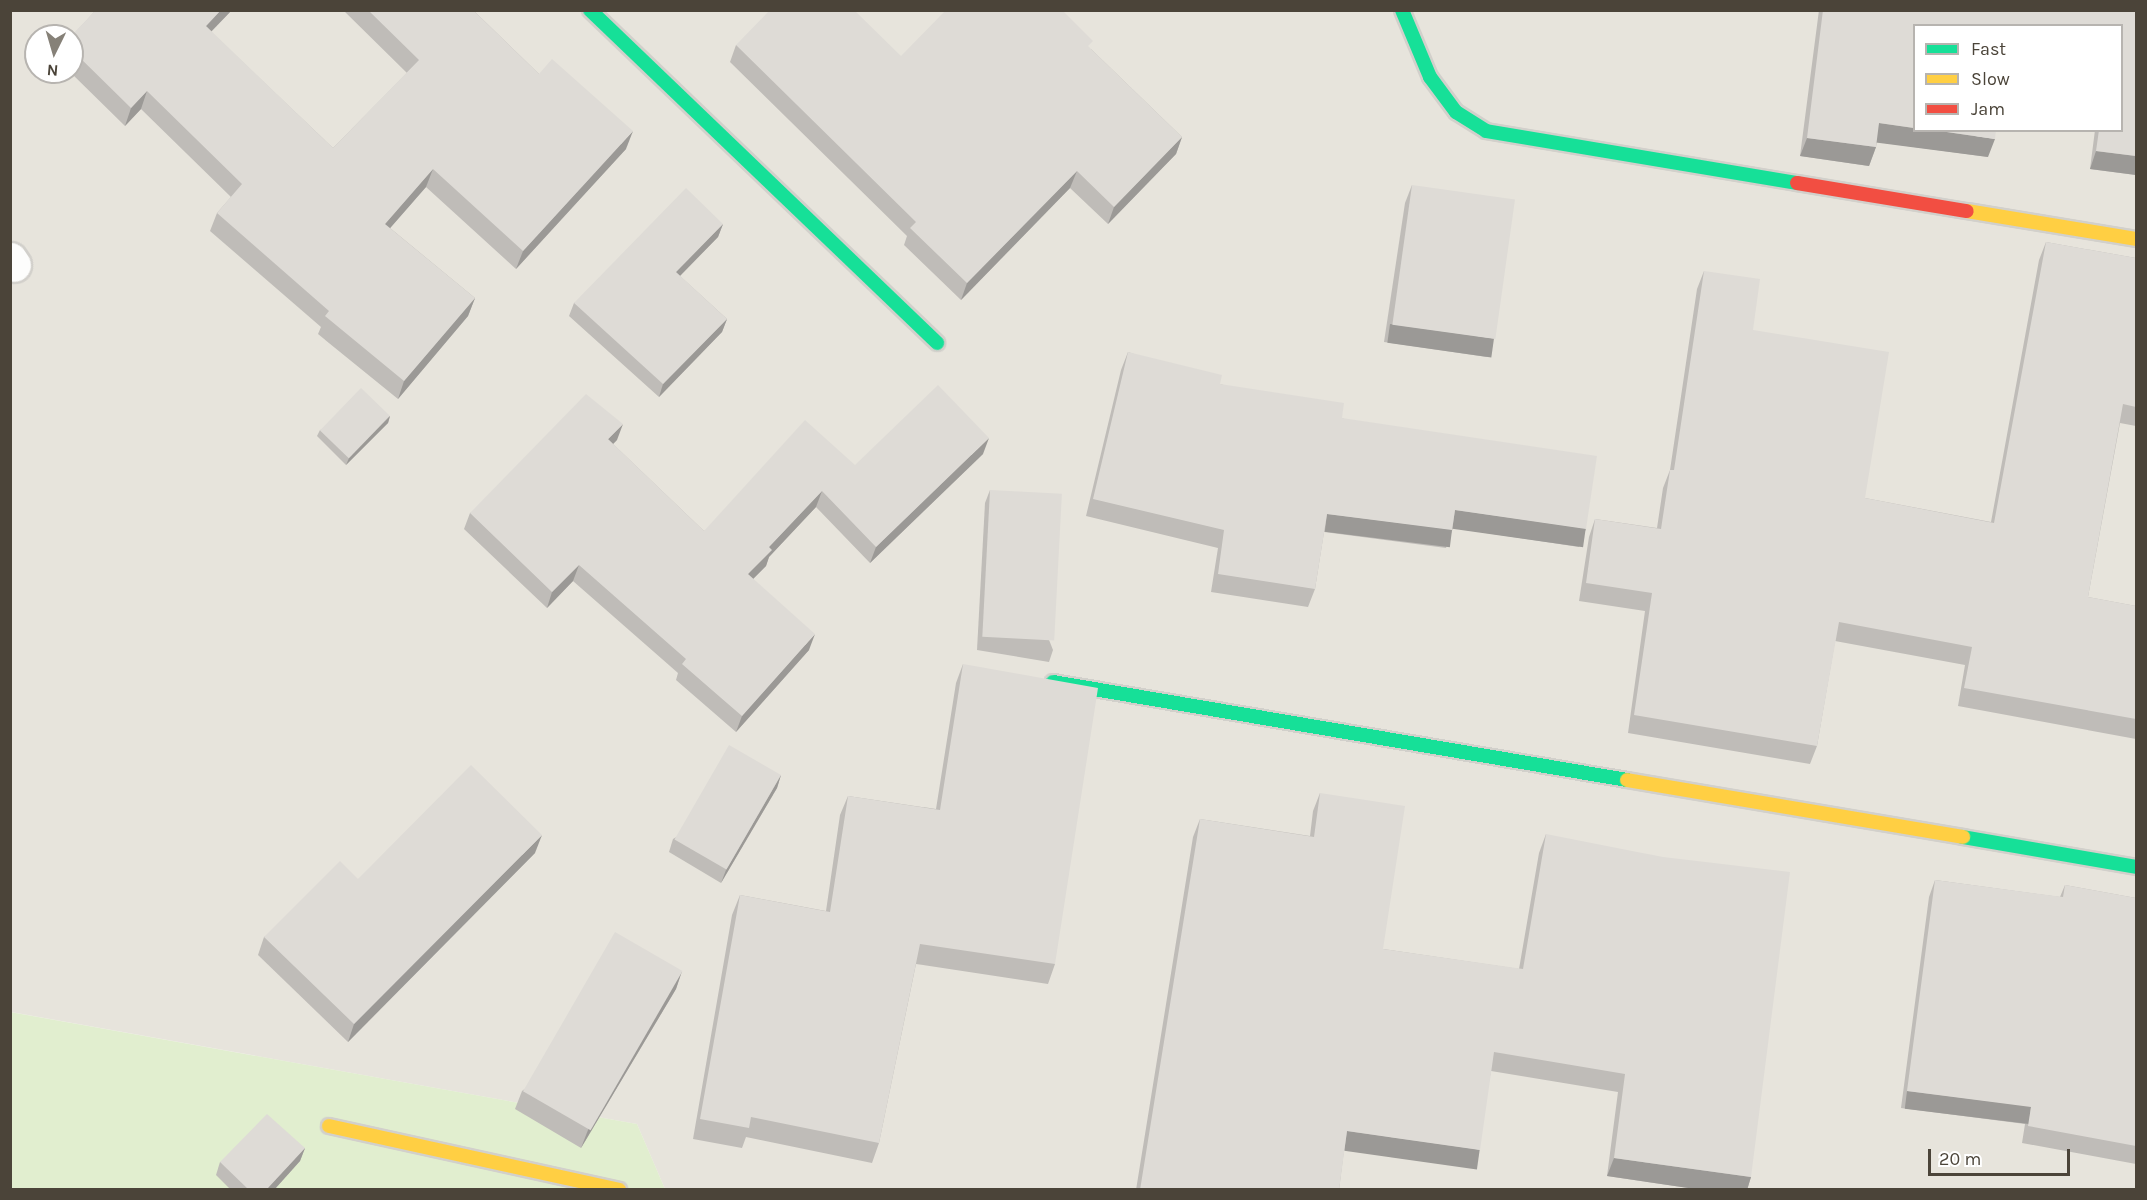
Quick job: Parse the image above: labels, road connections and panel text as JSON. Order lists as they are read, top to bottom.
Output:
{
  "legend": ["Fast", "Slow", "Jam"],
  "scale_bar": "20 m",
  "north": "bottom"
}
